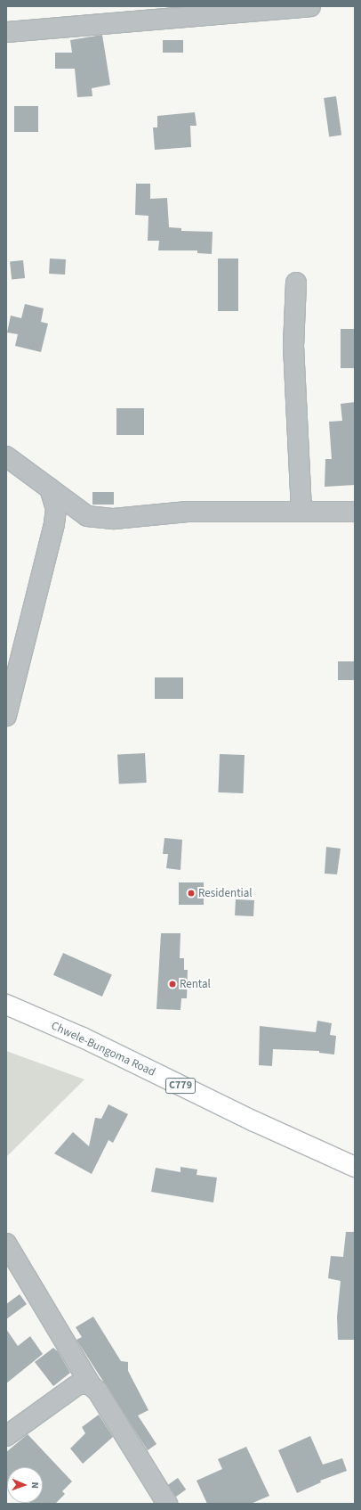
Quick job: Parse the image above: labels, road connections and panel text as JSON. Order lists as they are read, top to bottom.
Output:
{
  "streets": {
    "main road": ["Chwele-Bungoma Road", "C779"]
  },
  "places": ["Residential", "Rental"],
  "north": "right"
}
